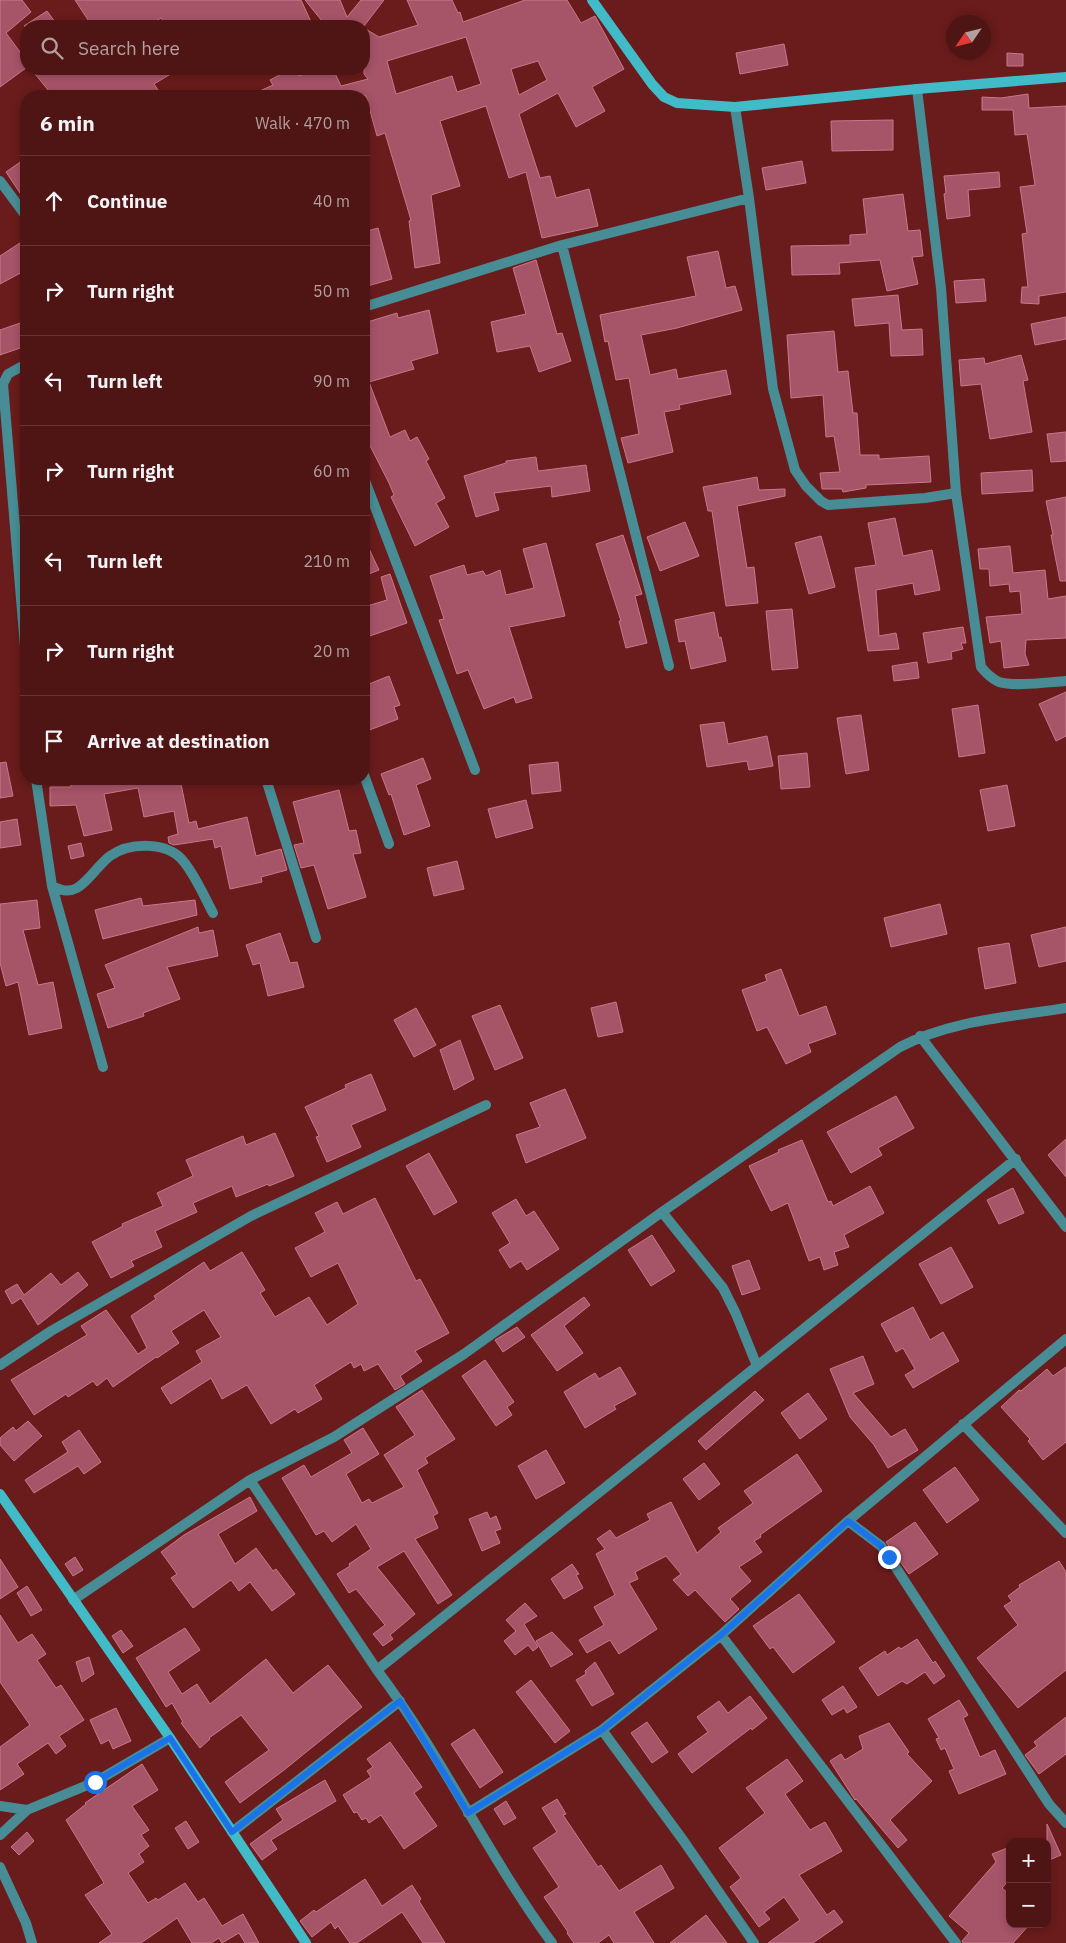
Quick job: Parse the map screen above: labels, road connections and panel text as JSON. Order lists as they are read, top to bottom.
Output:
{
  "north": "bottom left",
  "page": {
    "search": "Search here",
    "heading": ["6 min", "Walk · 470 m"],
    "list": [
      ["Continue", "40 m"],
      ["Turn right", "50 m"],
      ["Turn left", "90 m"],
      ["Turn right", "60 m"],
      ["Turn left", "210 m"],
      ["Turn right", "20 m"],
      "Arrive at destination"
    ],
    "map_buttons": ["+", "−"]
  }
}
